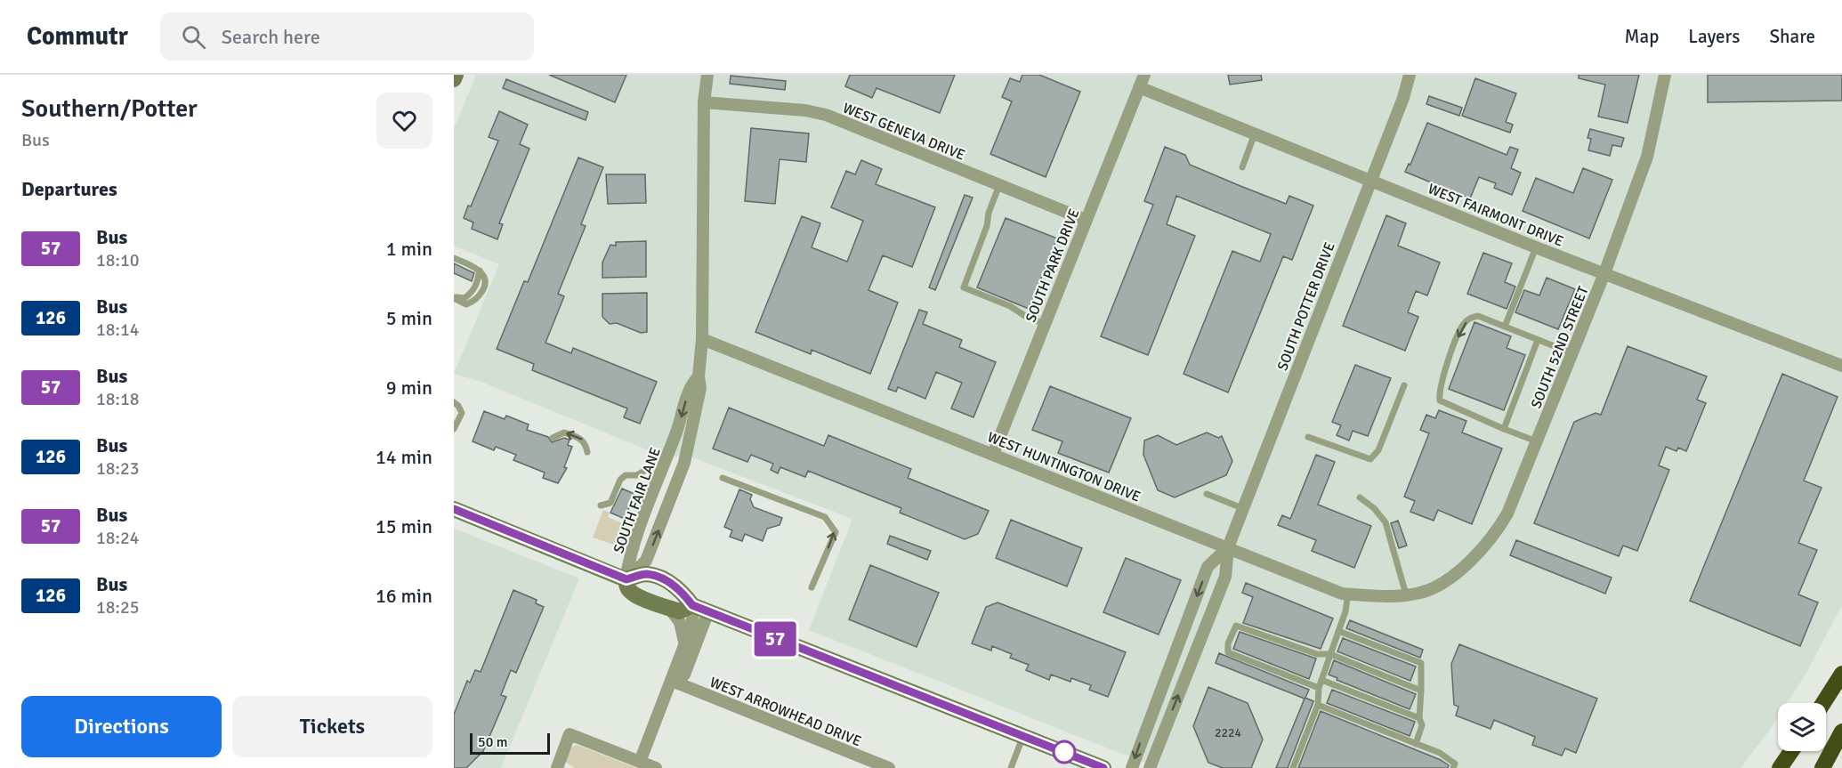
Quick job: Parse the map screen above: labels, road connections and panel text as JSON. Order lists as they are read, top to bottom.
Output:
{
  "streets": {
    "street": [
      "WEST GENEVA DRIVE",
      "WEST FAIRMONT DRIVE",
      "SOUTH PARK DRIVE",
      "SOUTH POTTER DRIVE",
      "SOUTH 52ND STREET",
      "WEST HUNTINGTON DRIVE",
      "SOUTH FAIR LANE",
      "WEST ARROWHEAD DRIVE"
    ]
  },
  "crossings": [
    ["WEST GENEVA DRIVE", "SOUTH PARK DRIVE"],
    ["WEST GENEVA DRIVE", "SOUTH FAIR LANE"],
    ["WEST FAIRMONT DRIVE", "SOUTH PARK DRIVE"],
    ["WEST FAIRMONT DRIVE", "SOUTH POTTER DRIVE"],
    ["WEST FAIRMONT DRIVE", "SOUTH 52ND STREET"],
    ["SOUTH PARK DRIVE", "WEST HUNTINGTON DRIVE"],
    ["SOUTH POTTER DRIVE", "WEST HUNTINGTON DRIVE"],
    ["SOUTH 52ND STREET", "WEST HUNTINGTON DRIVE"],
    ["WEST HUNTINGTON DRIVE", "SOUTH FAIR LANE"]
  ],
  "lines": ["bus line 57"],
  "house_numbers": ["2224"],
  "scale_bar": "50 m",
  "page": {
    "header": "Commutr",
    "search": "Search here",
    "nav": ["Map", "Layers", "Share"],
    "heading": [
      ["Southern/Potter", "Bus"],
      "Departures"
    ],
    "on_map": "57",
    "list": [
      {
        "mark": "57",
        "name": "Bus",
        "note": "18:10",
        "value": "1 min"
      },
      {
        "mark": "126",
        "name": "Bus",
        "note": "18:14",
        "value": "5 min"
      },
      {
        "mark": "57",
        "name": "Bus",
        "note": "18:18",
        "value": "9 min"
      },
      {
        "mark": "126",
        "name": "Bus",
        "note": "18:23",
        "value": "14 min"
      },
      {
        "mark": "57",
        "name": "Bus",
        "note": "18:24",
        "value": "15 min"
      },
      {
        "mark": "126",
        "name": "Bus",
        "note": "18:25",
        "value": "16 min"
      }
    ],
    "buttons": ["Directions", "Tickets"],
    "scale": "50 m"
  }
}
